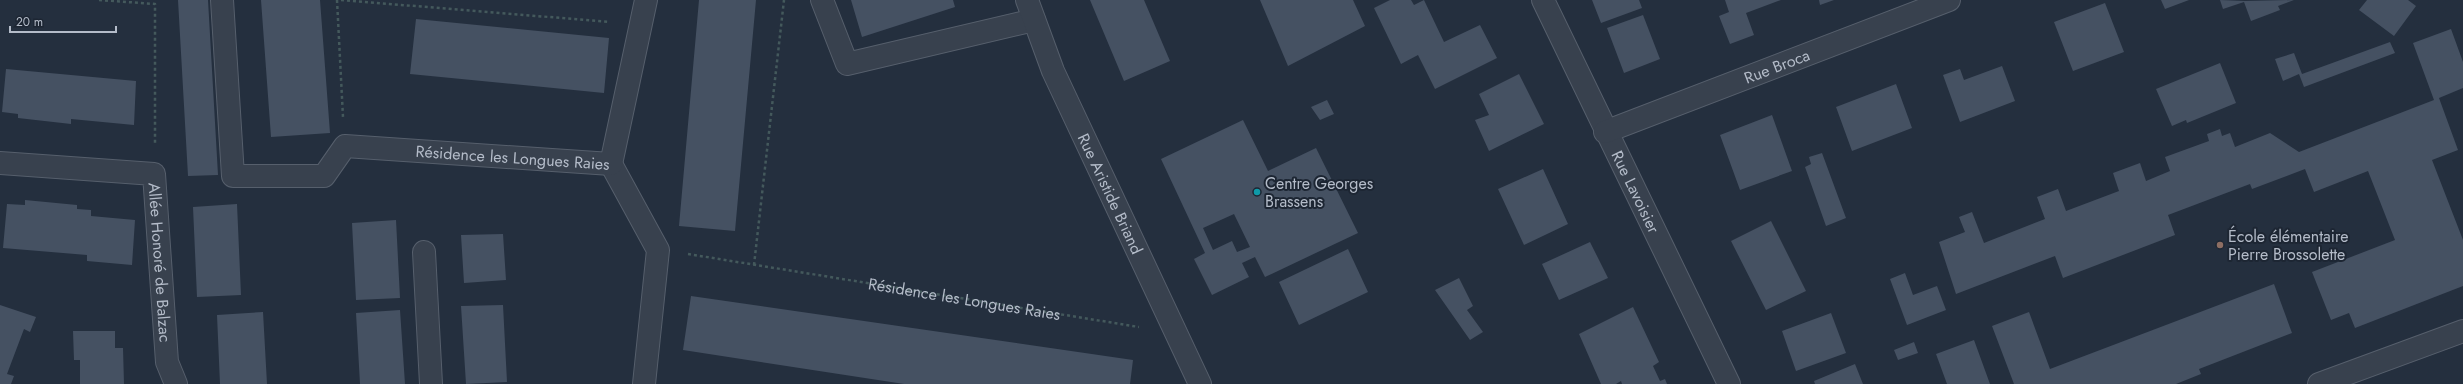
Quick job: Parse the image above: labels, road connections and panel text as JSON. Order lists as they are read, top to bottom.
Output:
{
  "streets": {
    "street": [
      "Rue Broca",
      "Résidence les Longues Raies",
      "Rue Aristide Briand",
      "Rue Lavoisier",
      "Allée Honoré de Balzac"
    ]
  },
  "crossings": [
    ["Rue Broca", "Rue Lavoisier"],
    ["Résidence les Longues Raies", "Rue Aristide Briand"]
  ],
  "places": ["Centre Georges Brassens", "École élémentaire Pierre Brossolette"],
  "scale_bar": "20 m"
}
